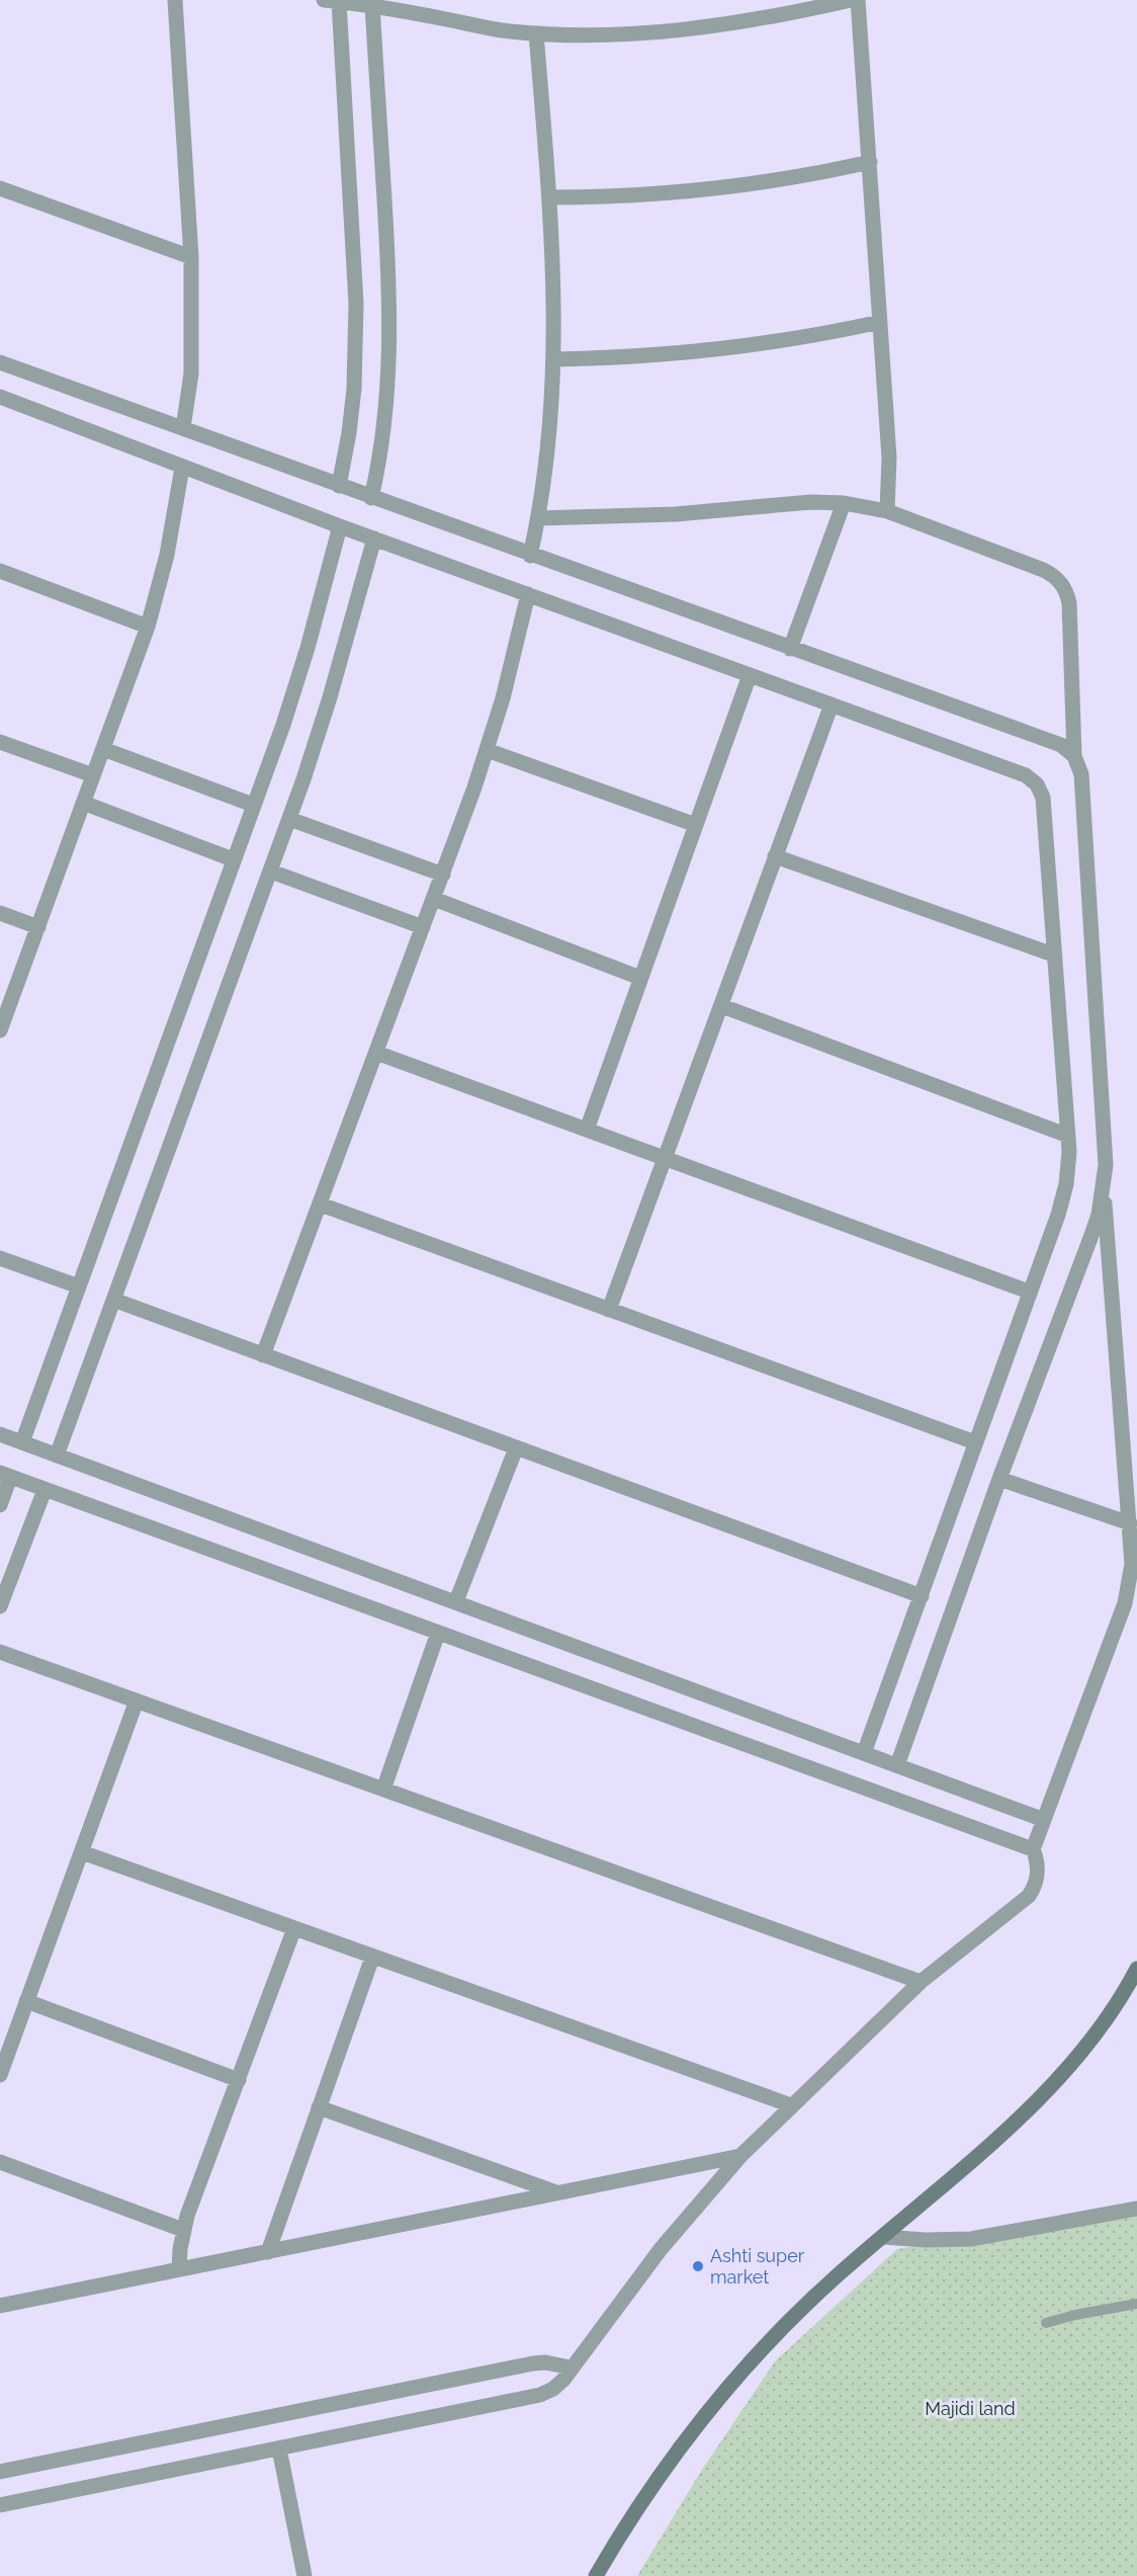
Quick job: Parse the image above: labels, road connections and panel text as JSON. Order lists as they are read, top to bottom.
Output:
{
  "parks": ["Majidi land"],
  "places": ["Ashti super market"]
}
